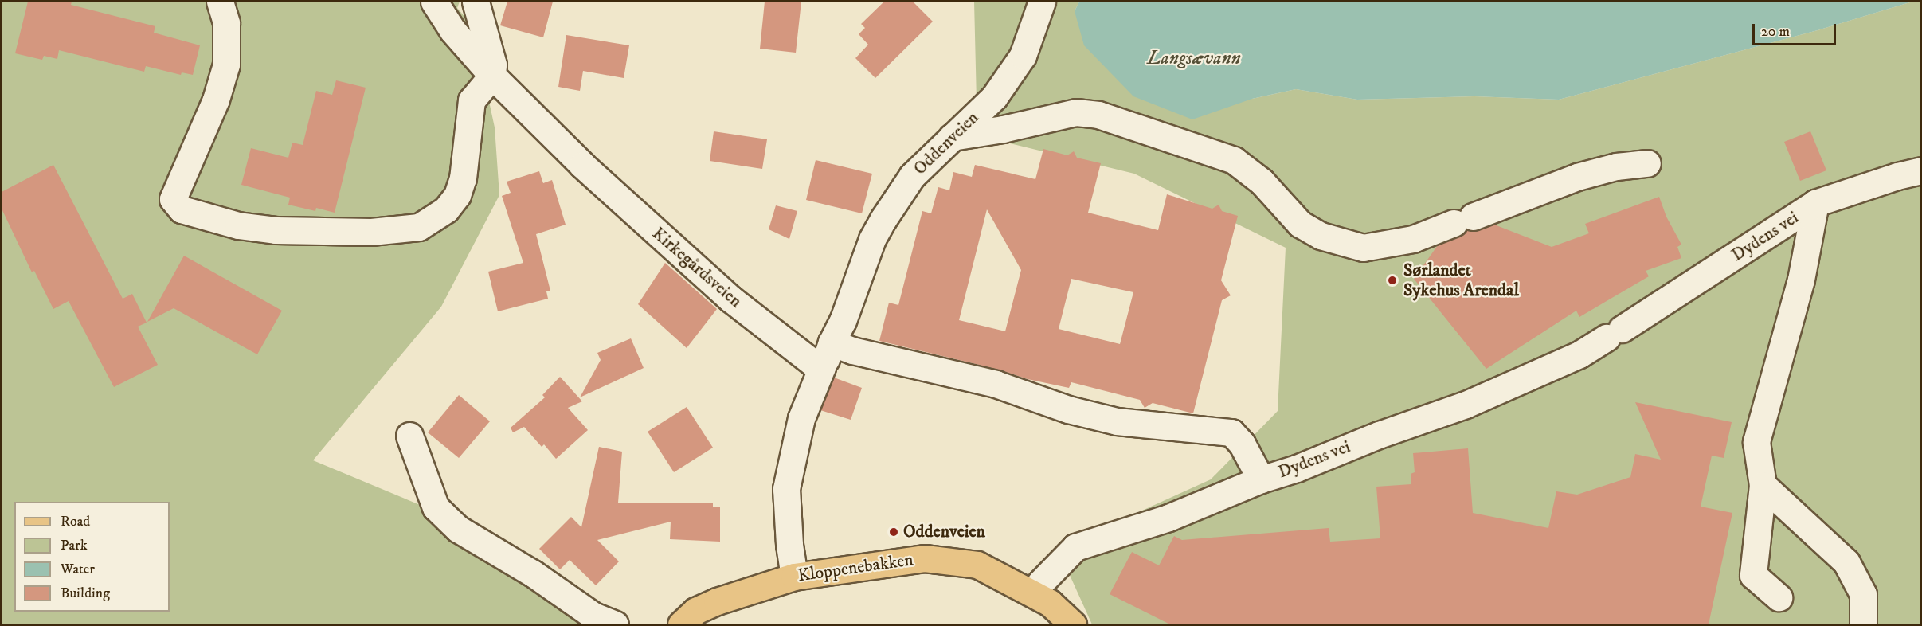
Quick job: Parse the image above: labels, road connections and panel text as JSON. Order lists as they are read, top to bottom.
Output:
{
  "streets": {
    "main road": ["Kloppenebakken"],
    "street": ["Oddenveien", "Dydens vei", "Kirkegårdsveien"]
  },
  "crossings": [
    ["Oddenveien", "Kirkegårdsveien"],
    ["Dydens vei", "Kloppenebakken"]
  ],
  "water": ["Langsævann"],
  "places": ["Sørlandet Sykehus Arendal", "Oddenveien"],
  "legend": [
    "Road",
    "Park",
    "Water",
    "Building"
  ],
  "scale_bar": "20 m"
}
